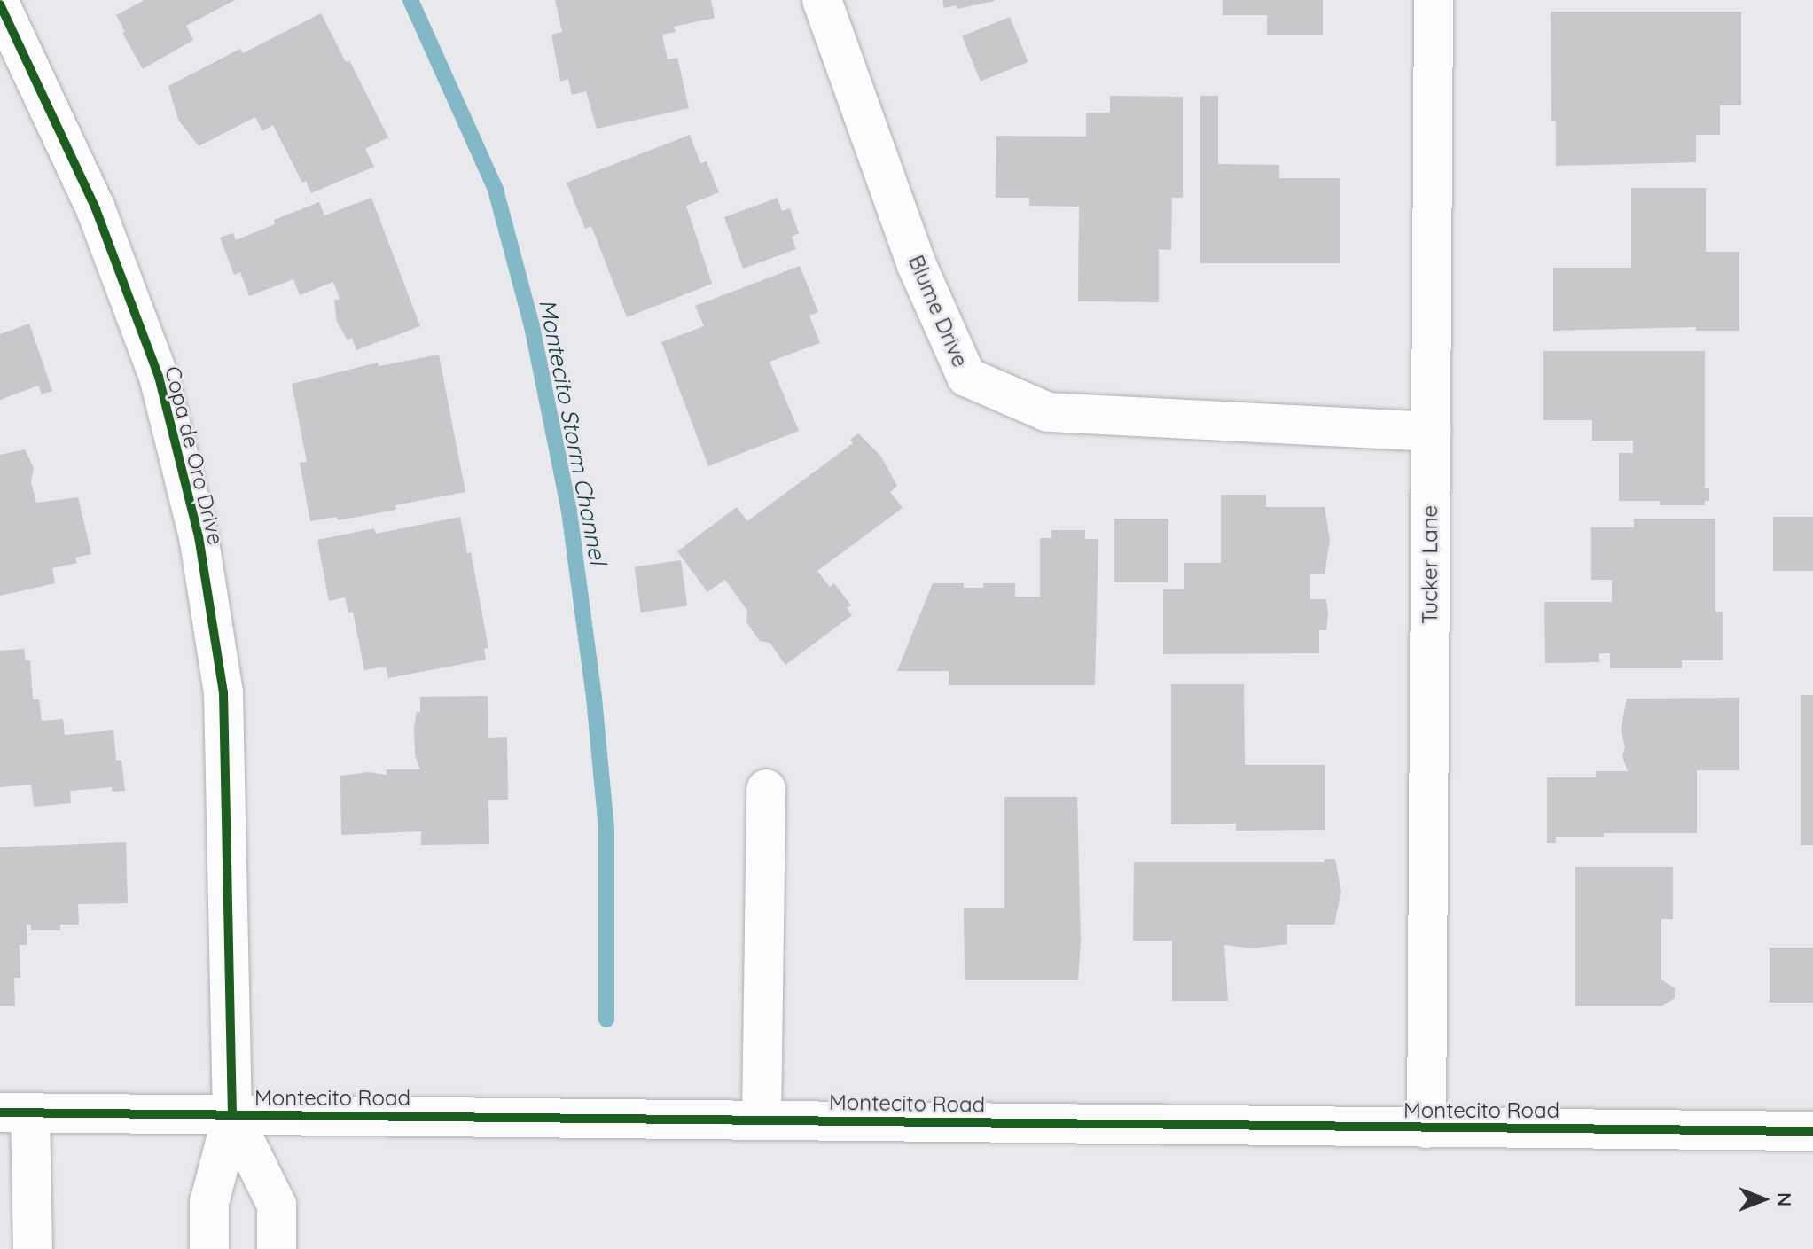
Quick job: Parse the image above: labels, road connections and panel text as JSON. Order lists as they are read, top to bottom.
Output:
{
  "streets": {
    "street": [
      "Blume Drive",
      "Copa de Oro Drive",
      "Tucker Lane",
      "Montecito Road"
    ]
  },
  "crossings": [
    ["Blume Drive", "Tucker Lane"],
    ["Copa de Oro Drive", "Montecito Road"],
    ["Tucker Lane", "Montecito Road"]
  ],
  "water": ["Montecito Storm Channel"],
  "north": "right"
}
